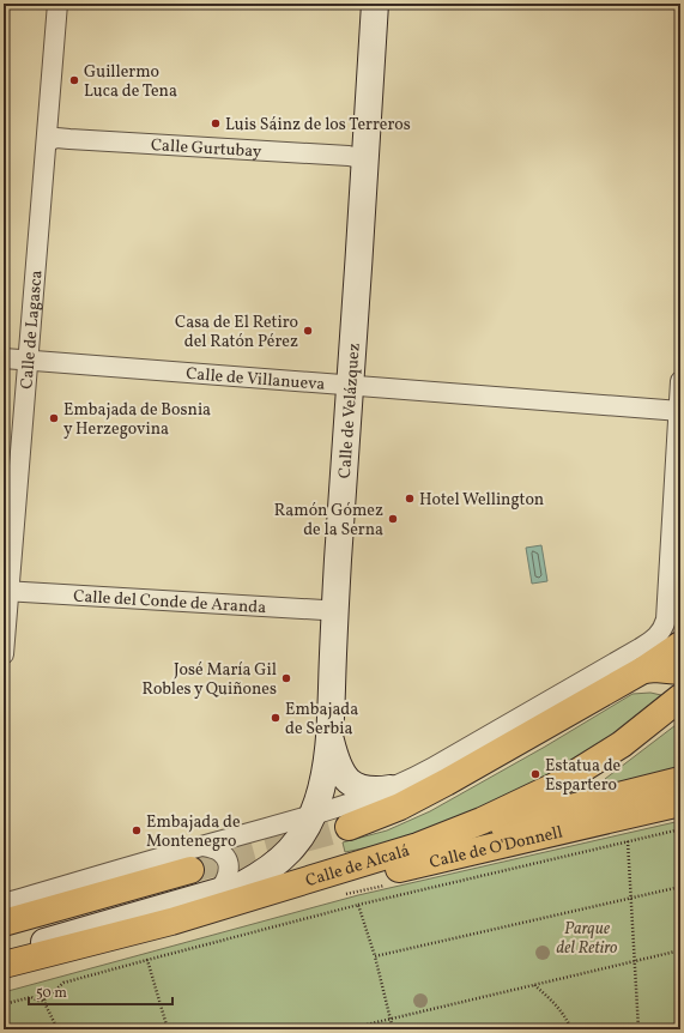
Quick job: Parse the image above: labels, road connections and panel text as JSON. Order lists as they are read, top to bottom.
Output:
{
  "streets": {
    "main road": ["Calle de Velázquez", "Calle de O'Donnell", "Calle de Alcalá"],
    "street": [
      "Calle Gurtubay",
      "Calle de Lagasca",
      "Calle de Villanueva",
      "Calle del Conde de Aranda"
    ]
  },
  "crossings": [
    ["Calle Gurtubay", "Calle de Lagasca"],
    ["Calle Gurtubay", "Calle de Velázquez"],
    ["Calle de Lagasca", "Calle de Villanueva"],
    ["Calle de Lagasca", "Calle del Conde de Aranda"],
    ["Calle de Villanueva", "Calle de Velázquez"],
    ["Calle de Velázquez", "Calle del Conde de Aranda"],
    ["Calle de Velázquez", "Calle de Alcalá"],
    ["Calle de O'Donnell", "Calle de Alcalá"]
  ],
  "parks": ["Parque del Retiro"],
  "places": [
    "Guillermo Luca de Tena",
    "Luis Sáinz de los Terreros",
    "Casa de El Retiro del Ratón Pérez",
    "Embajada de Bosnia y Herzegovina",
    "Hotel Wellington",
    "Ramón Gómez de la Serna",
    "José María Gil Robles y Quiñones",
    "Embajada de Serbia",
    "Estatua de Espartero",
    "Embajada de Montenegro"
  ],
  "scale_bar": "50 m"
}
